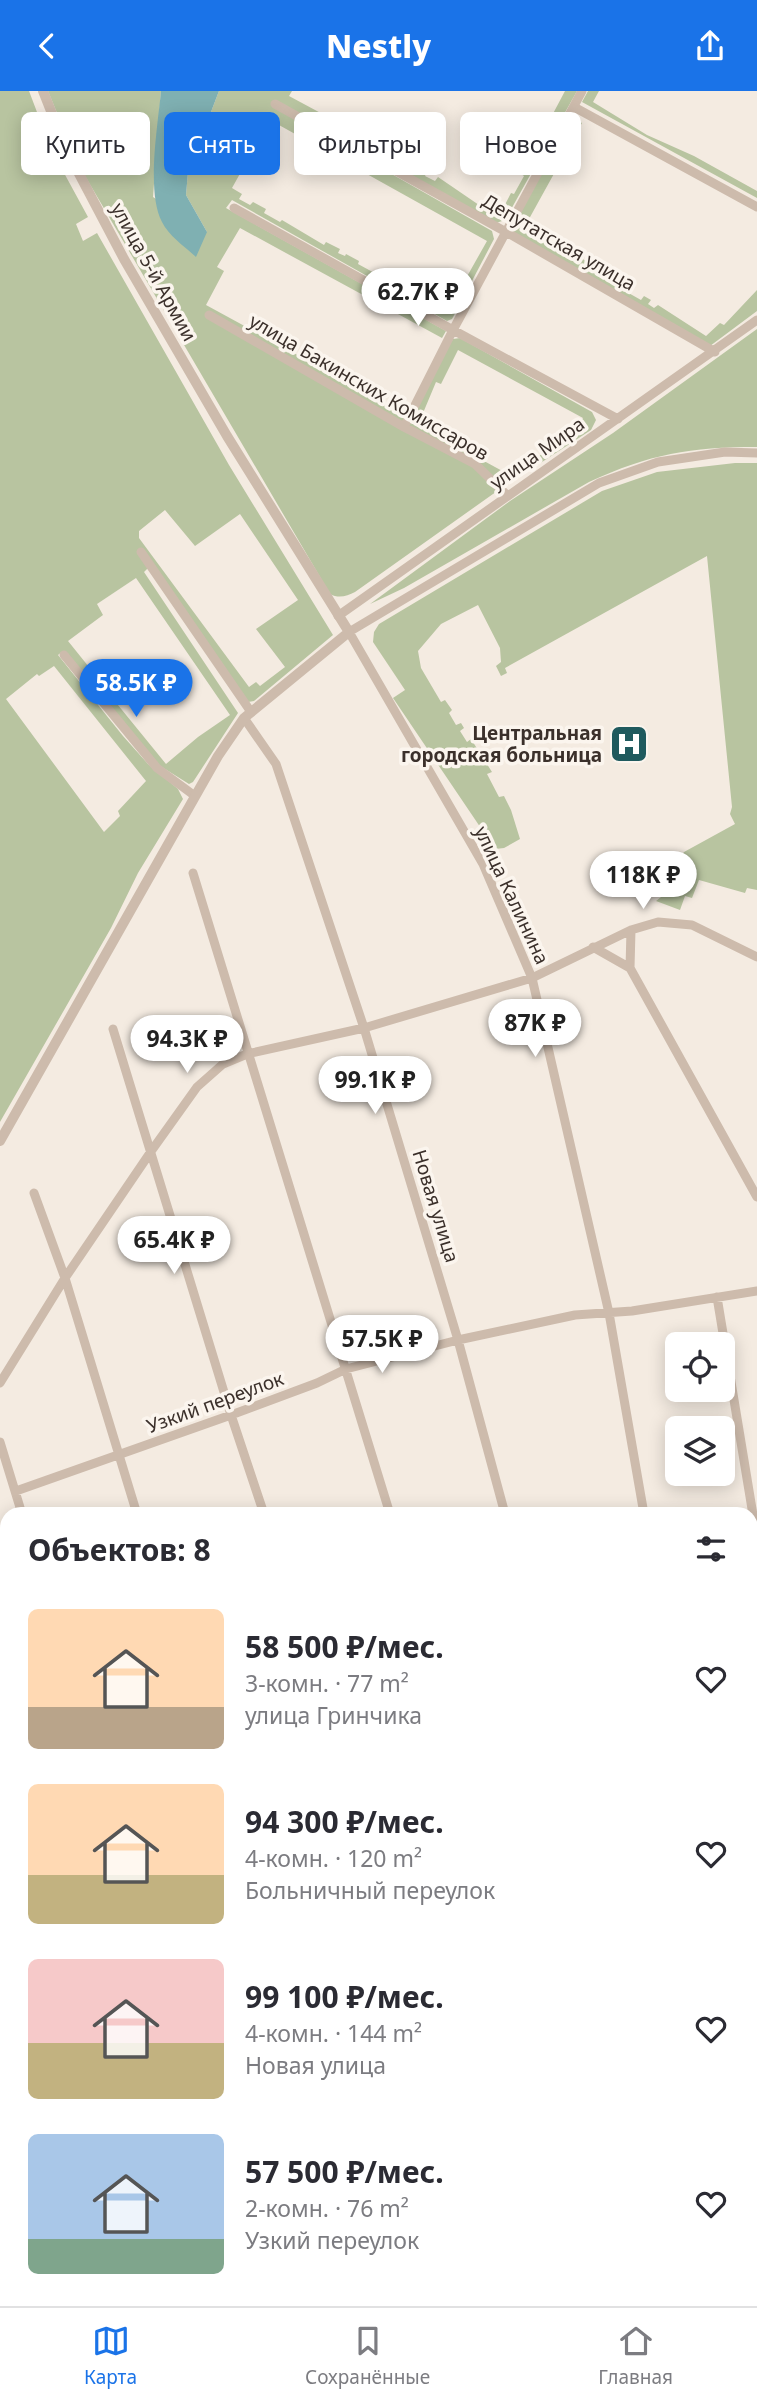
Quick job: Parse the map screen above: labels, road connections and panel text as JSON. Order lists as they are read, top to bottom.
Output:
{
  "streets": {
    "street": [
      "Депутатская улица",
      "улица 5-й Армии",
      "улица Бакинских Комиссаров",
      "улица Мира",
      "улица Калинина",
      "Новая улица",
      "Узкий переулок"
    ]
  },
  "crossings": [
    ["Депутатская улица", "улица Мира"],
    ["улица 5-й Армии", "улица Калинина"],
    ["улица Бакинских Комиссаров", "улица Мира"],
    ["улица Мира", "улица Калинина"],
    ["улица Калинина", "Узкий переулок"],
    ["Новая улица", "Узкий переулок"]
  ],
  "places": {
    "hospital": ["Центральная городская больница"]
  },
  "page": {
    "header": "Nestly",
    "chip": [
      "Купить",
      "Снять",
      "Фильтры",
      "Новое"
    ],
    "price": [
      "62.7K ₽",
      "58.5K ₽",
      "118K ₽",
      "87K ₽",
      "94.3K ₽",
      "99.1K ₽",
      "65.4K ₽",
      "57.5K ₽"
    ],
    "heading": "Объектов: 8",
    "list": [
      {
        "name": "58 500 ₽/мес.",
        "note": "3-комн. · 77 m² · улица Гринчика"
      },
      {
        "name": "94 300 ₽/мес.",
        "note": "4-комн. · 120 m² · Больничный переулок"
      },
      {
        "name": "99 100 ₽/мес.",
        "note": "4-комн. · 144 m² · Новая улица"
      },
      {
        "name": "57 500 ₽/мес.",
        "note": "2-комн. · 76 m² · Узкий переулок"
      }
    ],
    "tabs": ["Карта", "Сохранённые", "Главная"]
  }
}
